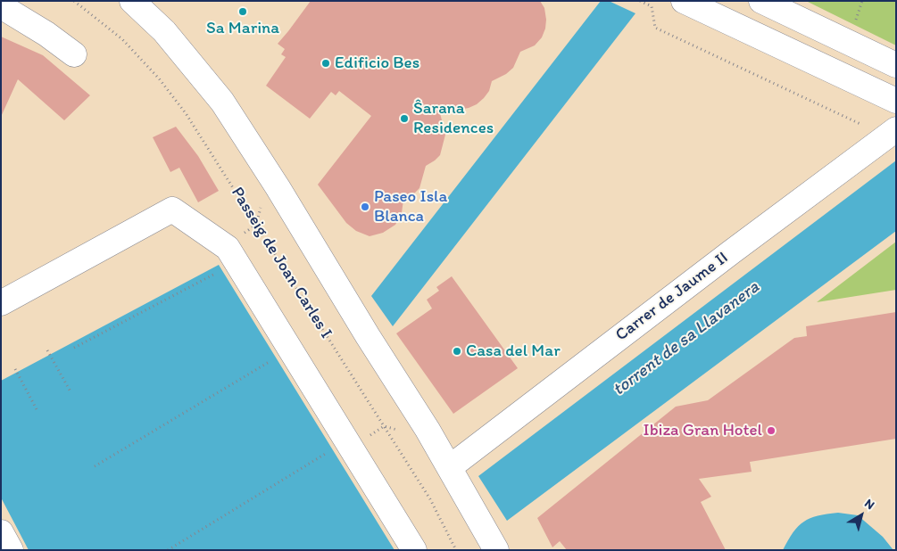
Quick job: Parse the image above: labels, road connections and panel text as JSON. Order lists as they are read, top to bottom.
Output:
{
  "streets": {
    "street": ["Passeig de Joan Carles I", "Carrer de Jaume II"]
  },
  "crossings": [
    ["Passeig de Joan Carles I", "Carrer de Jaume II"]
  ],
  "water": ["torrent de sa Llavanera"],
  "places": [
    "Sa Marina",
    "Edificio Bes",
    "Ŝarana Residences",
    "Paseo Isla Blanca",
    "Casa del Mar",
    "Ibiza Gran Hotel"
  ],
  "north": "top right"
}
